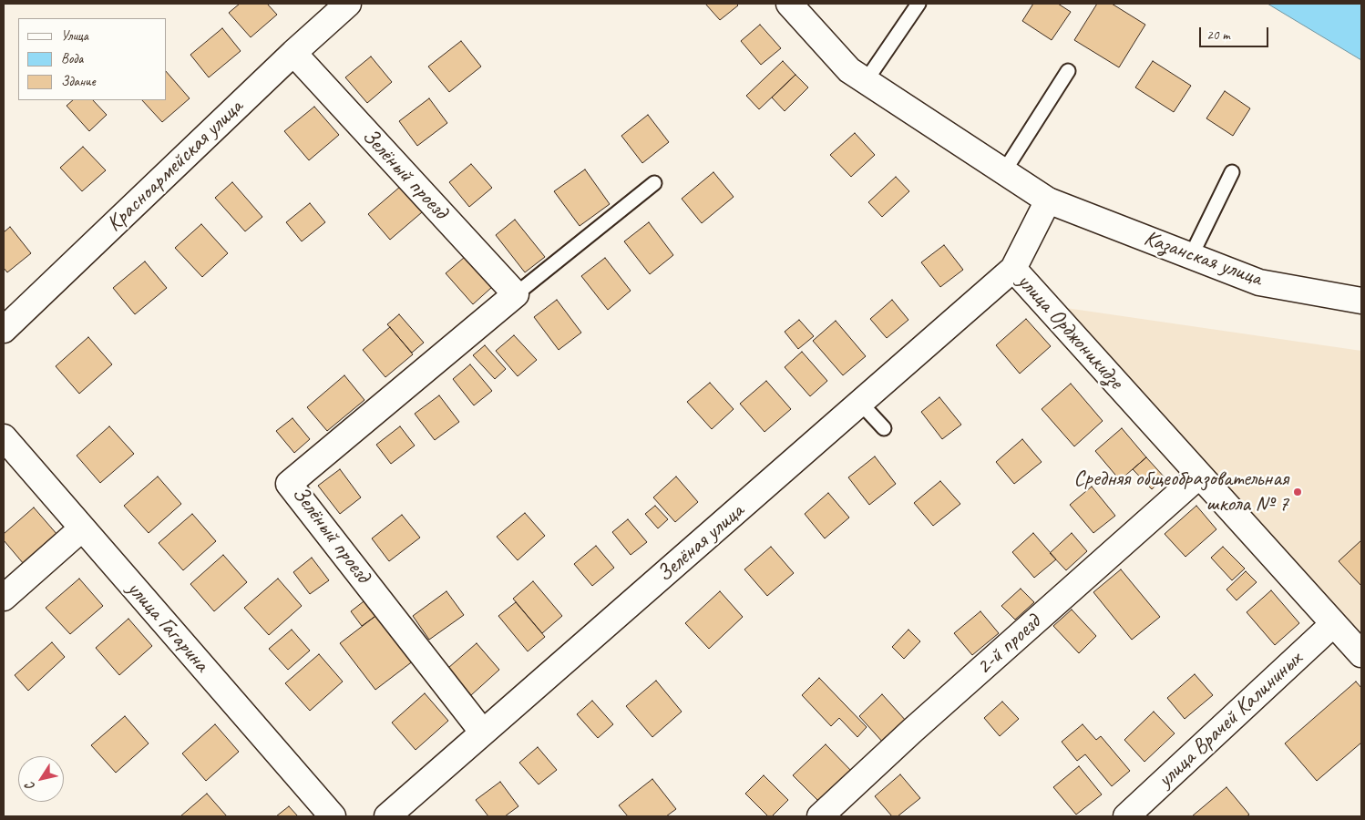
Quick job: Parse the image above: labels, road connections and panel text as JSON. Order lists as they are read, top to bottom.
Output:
{
  "streets": {
    "street": [
      "Красноармейская улица",
      "Зелёный проезд",
      "Казанская улица",
      "улица Орджоникидзе",
      "Зелёная улица",
      "улица Гагарина",
      "2-й проезд",
      "улица Врачей Калининых"
    ]
  },
  "crossings": [
    ["Красноармейская улица", "Зелёный проезд"],
    ["Зелёный проезд", "Зелёная улица"],
    ["Казанская улица", "улица Орджоникидзе"],
    ["улица Орджоникидзе", "Зелёная улица"],
    ["улица Орджоникидзе", "2-й проезд"],
    ["улица Орджоникидзе", "улица Врачей Калининых"]
  ],
  "places": ["Средняя общеобразовательная школа № 7"],
  "legend": ["Улица", "Вода", "Здание"],
  "scale_bar": "20 m",
  "north": "bottom left"
}
